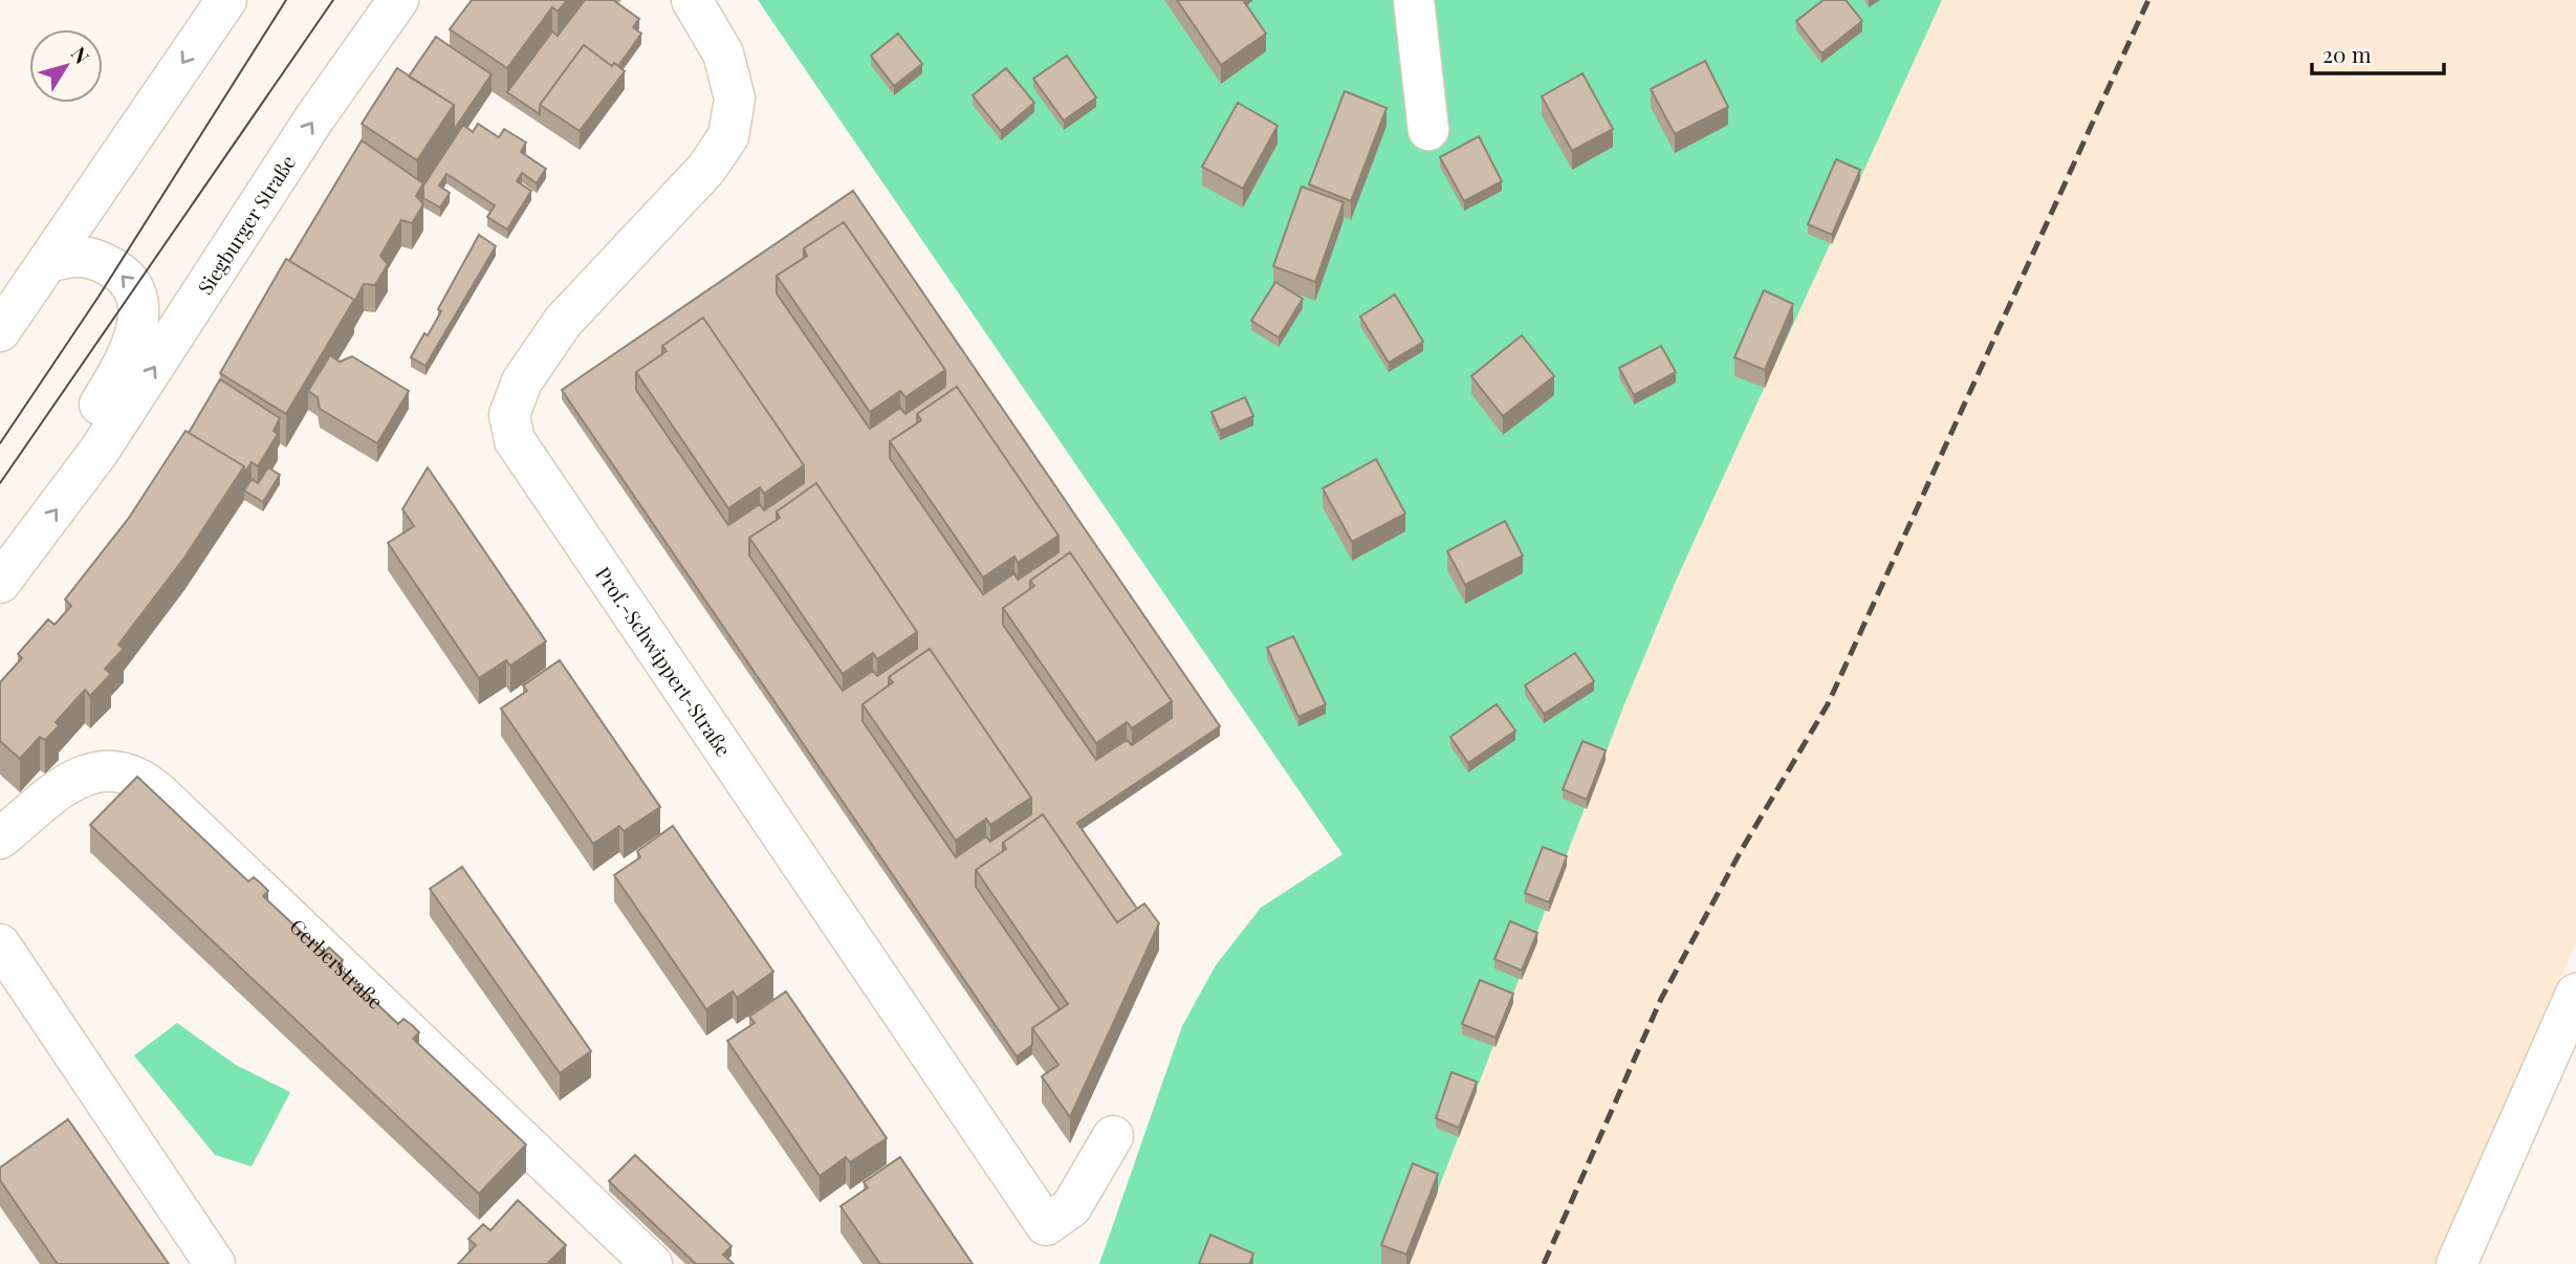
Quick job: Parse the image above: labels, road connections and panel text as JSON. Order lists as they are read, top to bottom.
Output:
{
  "streets": {
    "street": ["Siegburger Straße", "Prof.-Schwippert-Straße", "Gerberstraße"]
  },
  "scale_bar": "20 m",
  "north": "top right"
}
